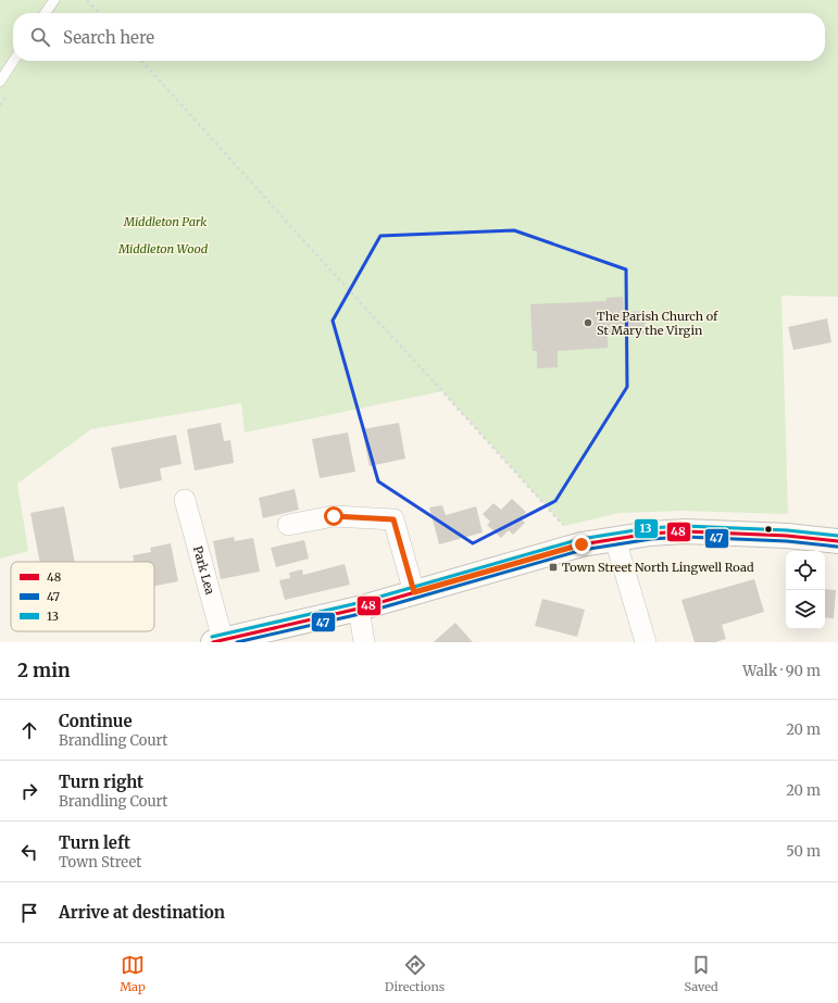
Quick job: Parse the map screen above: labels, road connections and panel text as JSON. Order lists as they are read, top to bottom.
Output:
{
  "streets": {
    "street": ["Park Lea"]
  },
  "parks": ["Middleton Park", "Middleton Wood"],
  "places": {
    "other": ["The Parish Church of St Mary the Virgin"],
    "transit": ["Town Street North Lingwell Road"]
  },
  "lines": ["transit line 13", "transit line 48", "transit line 47"],
  "legend": ["48", "47", "13"],
  "page": {
    "search": "Search here",
    "heading": ["2 min", "Walk · 90 m"],
    "list": [
      ["Continue", "Brandling Court", "20 m"],
      ["Turn right", "Brandling Court", "20 m"],
      ["Turn left", "Town Street", "50 m"],
      "Arrive at destination"
    ],
    "nav": ["Map", "Directions", "Saved"]
  }
}
